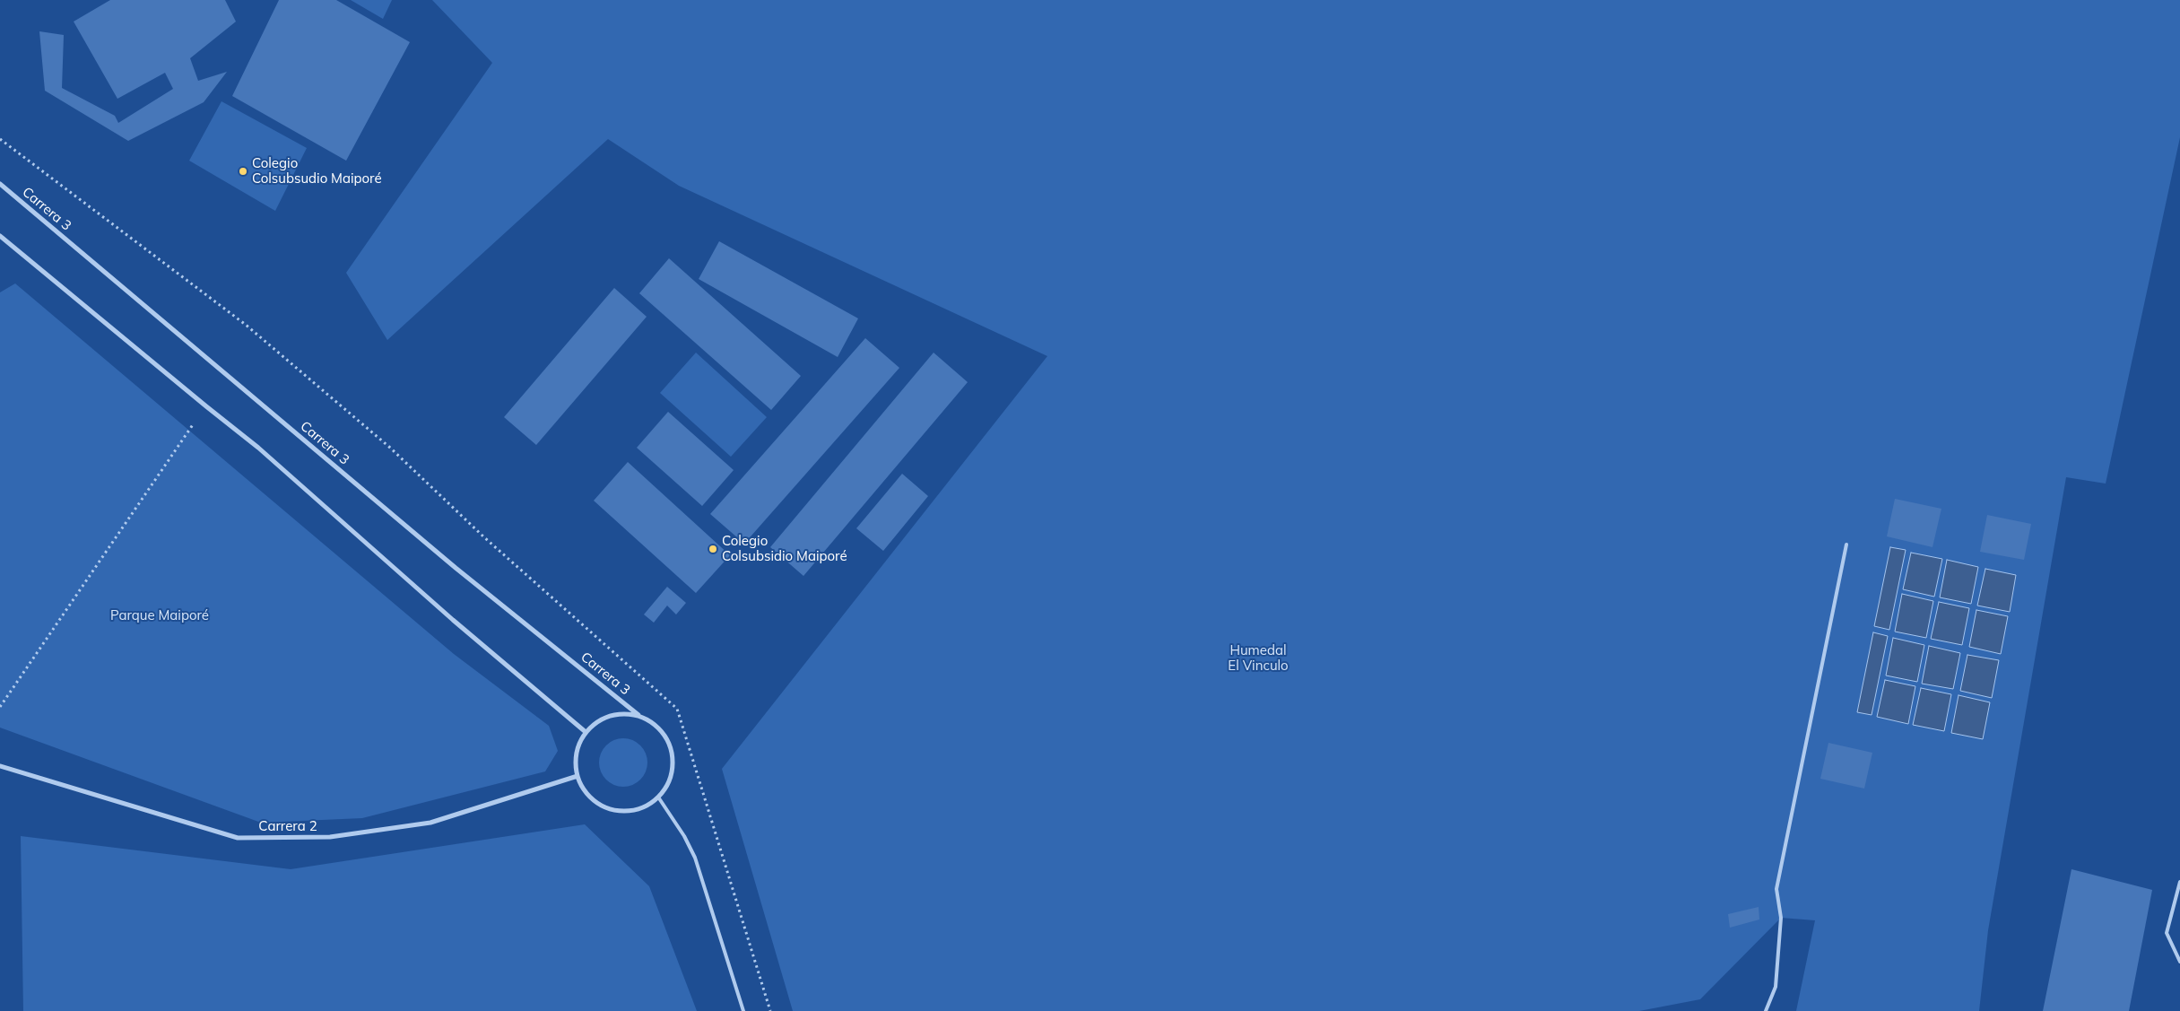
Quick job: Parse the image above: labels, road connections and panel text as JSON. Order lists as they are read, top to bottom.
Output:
{
  "streets": {
    "street": ["Carrera 3", "Carrera 2"]
  },
  "crossings": [
    ["Carrera 3", "Carrera 2"]
  ],
  "parks": ["Parque Maiporé", "Humedal El Vinculo"],
  "places": ["Colegio Colsubsudio Maiporé", "Colegio Colsubsidio Maiporé"]
}
